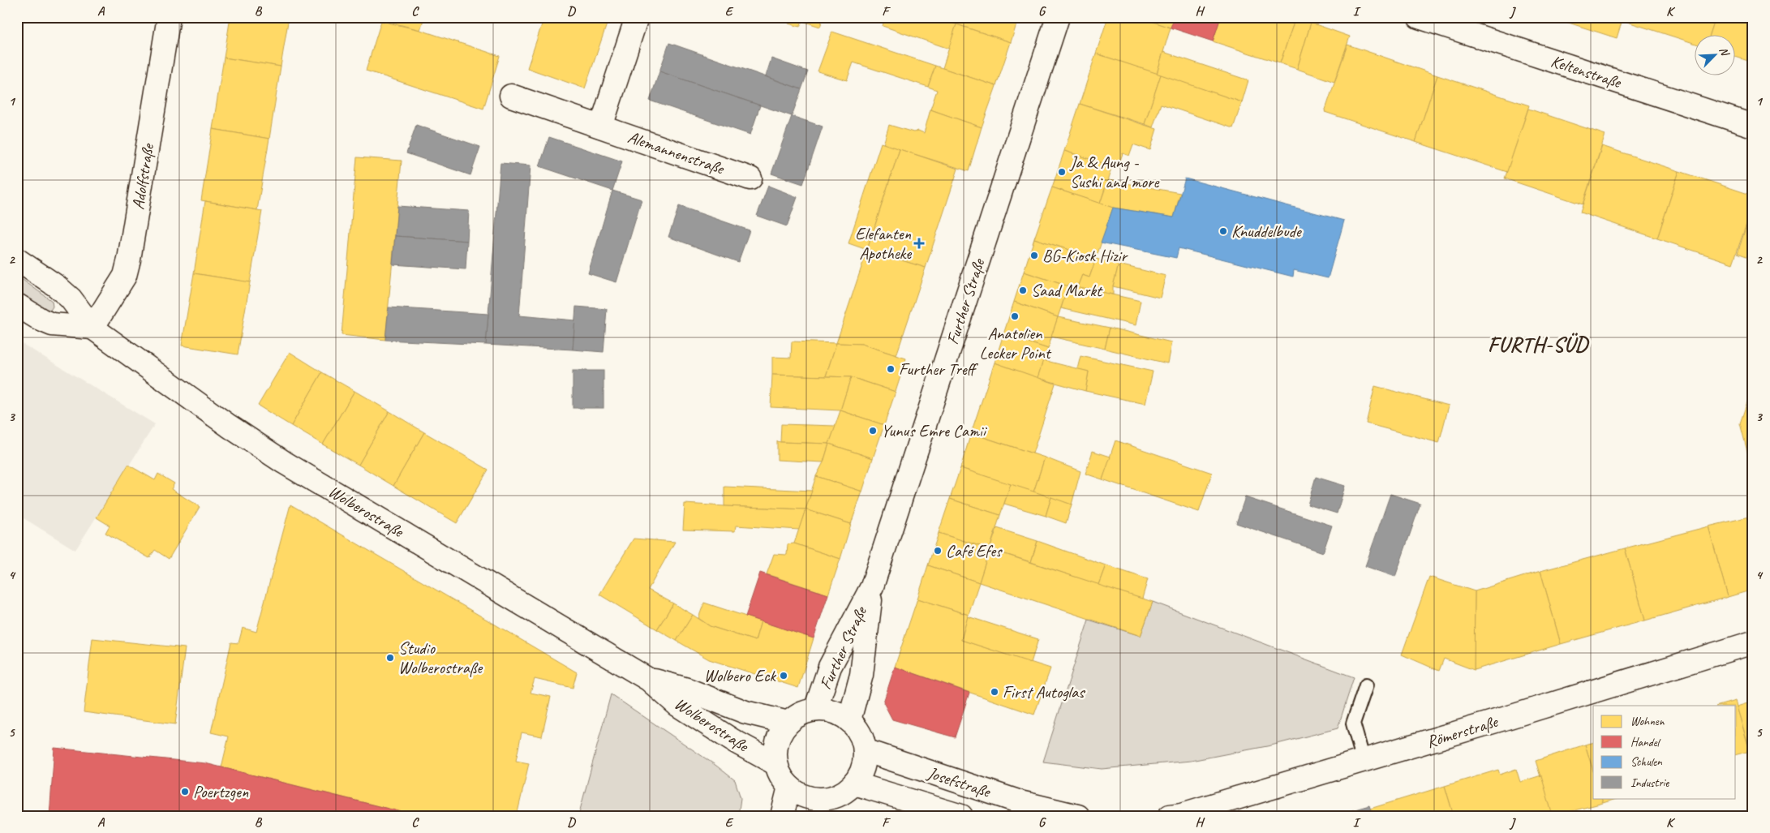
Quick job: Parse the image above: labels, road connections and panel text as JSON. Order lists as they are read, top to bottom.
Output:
{
  "streets": {
    "street": [
      "Keltenstraße",
      "Alemannenstraße",
      "Adolfstraße",
      "Further Straße",
      "Wolberostraße",
      "Römerstraße",
      "Josefstraße"
    ]
  },
  "crossings": [
    ["Adolfstraße", "Wolberostraße"],
    ["Further Straße", "Wolberostraße"],
    ["Further Straße", "Josefstraße"],
    ["Wolberostraße", "Josefstraße"]
  ],
  "districts": ["FURTH-SÜD"],
  "places": {
    "other": [
      "Ja & Aung - Sushi and more",
      "Knuddelbude",
      "BG-Kiosk Hizir",
      "Saad Markt",
      "Anatolien Lecker Point",
      "Further Treff",
      "Yunus Emre Camii",
      "Café Efes",
      "Studio Wolberostraße",
      "Wolbero Eck",
      "First Autoglas",
      "Poertzgen"
    ],
    "health": ["Elefanten Apotheke"]
  },
  "legend": [
    "Wohnen",
    "Handel",
    "Schulen",
    "Industrie"
  ],
  "north": "top right",
  "grid": {
    "columns": [
      "A",
      "B",
      "C",
      "D",
      "E",
      "F",
      "G",
      "H",
      "I",
      "J",
      "K"
    ],
    "rows": [
      "1",
      "2",
      "3",
      "4",
      "5"
    ]
  }
}
